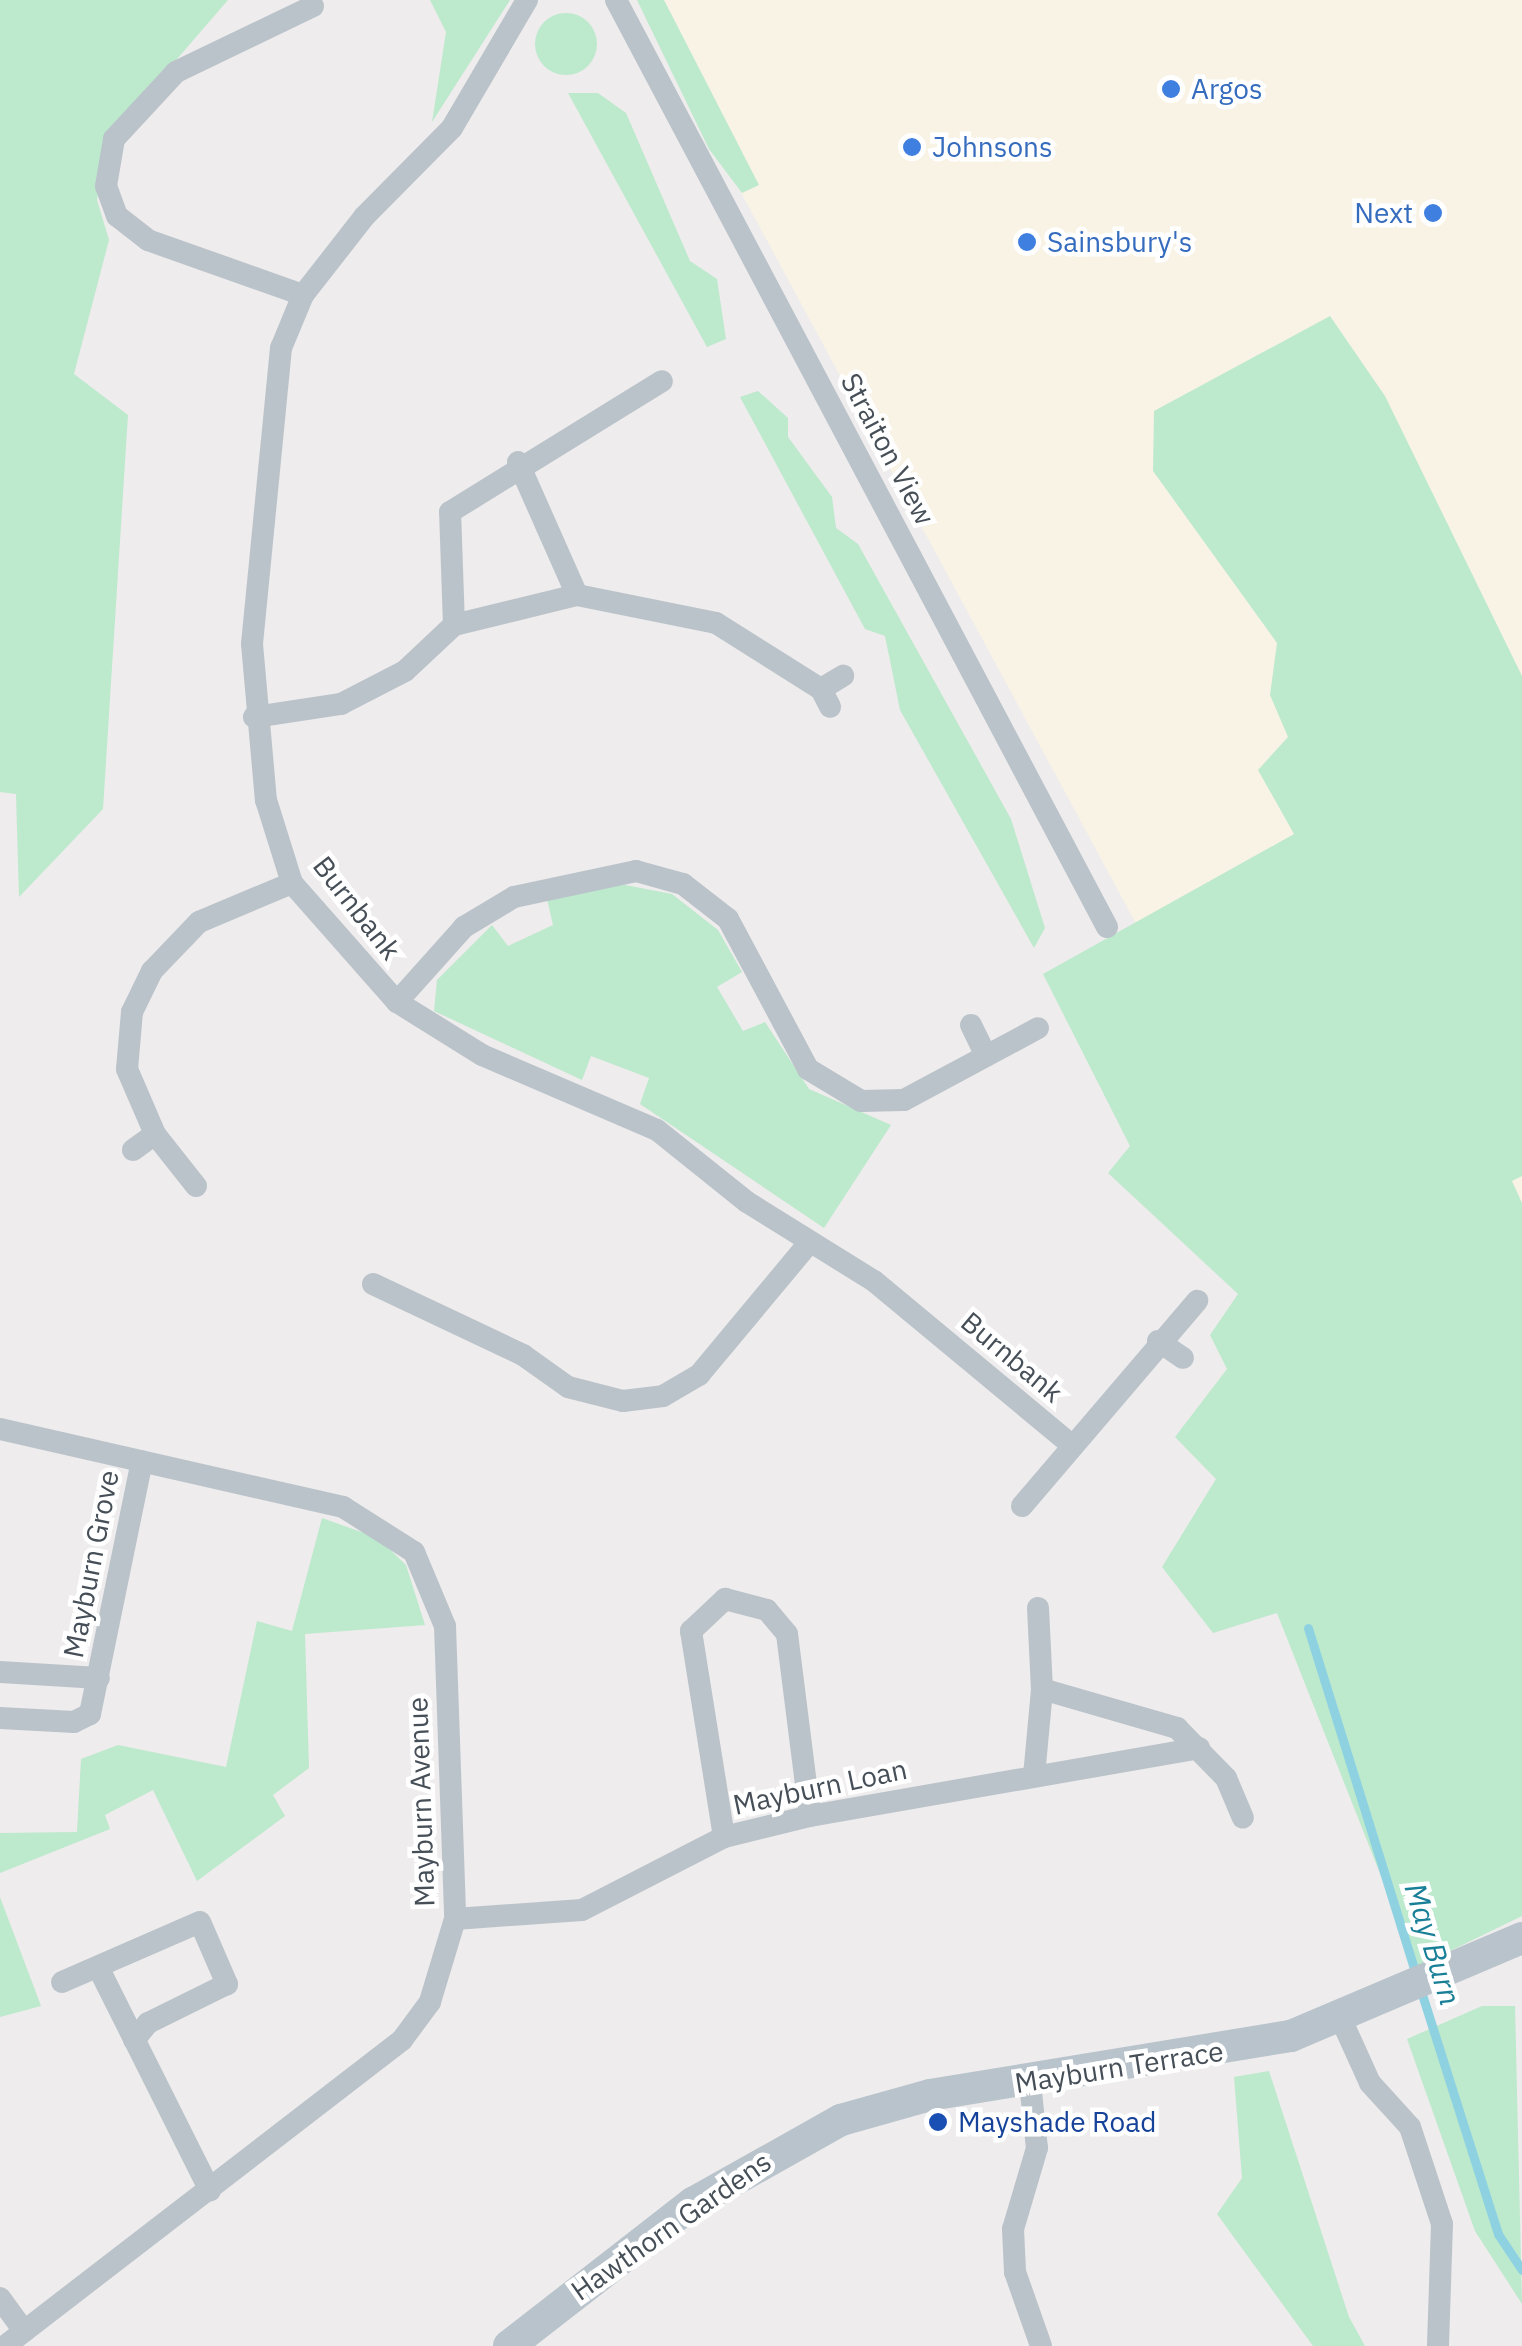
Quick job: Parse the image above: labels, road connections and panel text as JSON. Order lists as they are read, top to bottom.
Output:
{
  "streets": {
    "main road": ["Mayburn Terrace", "Hawthorn Gardens"],
    "street": [
      "Straiton View",
      "Burnbank",
      "Mayburn Grove",
      "Mayburn Loan",
      "Mayburn Avenue"
    ]
  },
  "crossings": [
    ["Mayburn Grove", "Mayburn Avenue"],
    ["Mayburn Loan", "Mayburn Avenue"],
    ["Mayburn Terrace", "Hawthorn Gardens"]
  ],
  "water": ["May Burn"],
  "places": [
    "Argos",
    "Johnsons",
    "Next",
    "Sainsbury's",
    "Mayshade Road"
  ]
}
